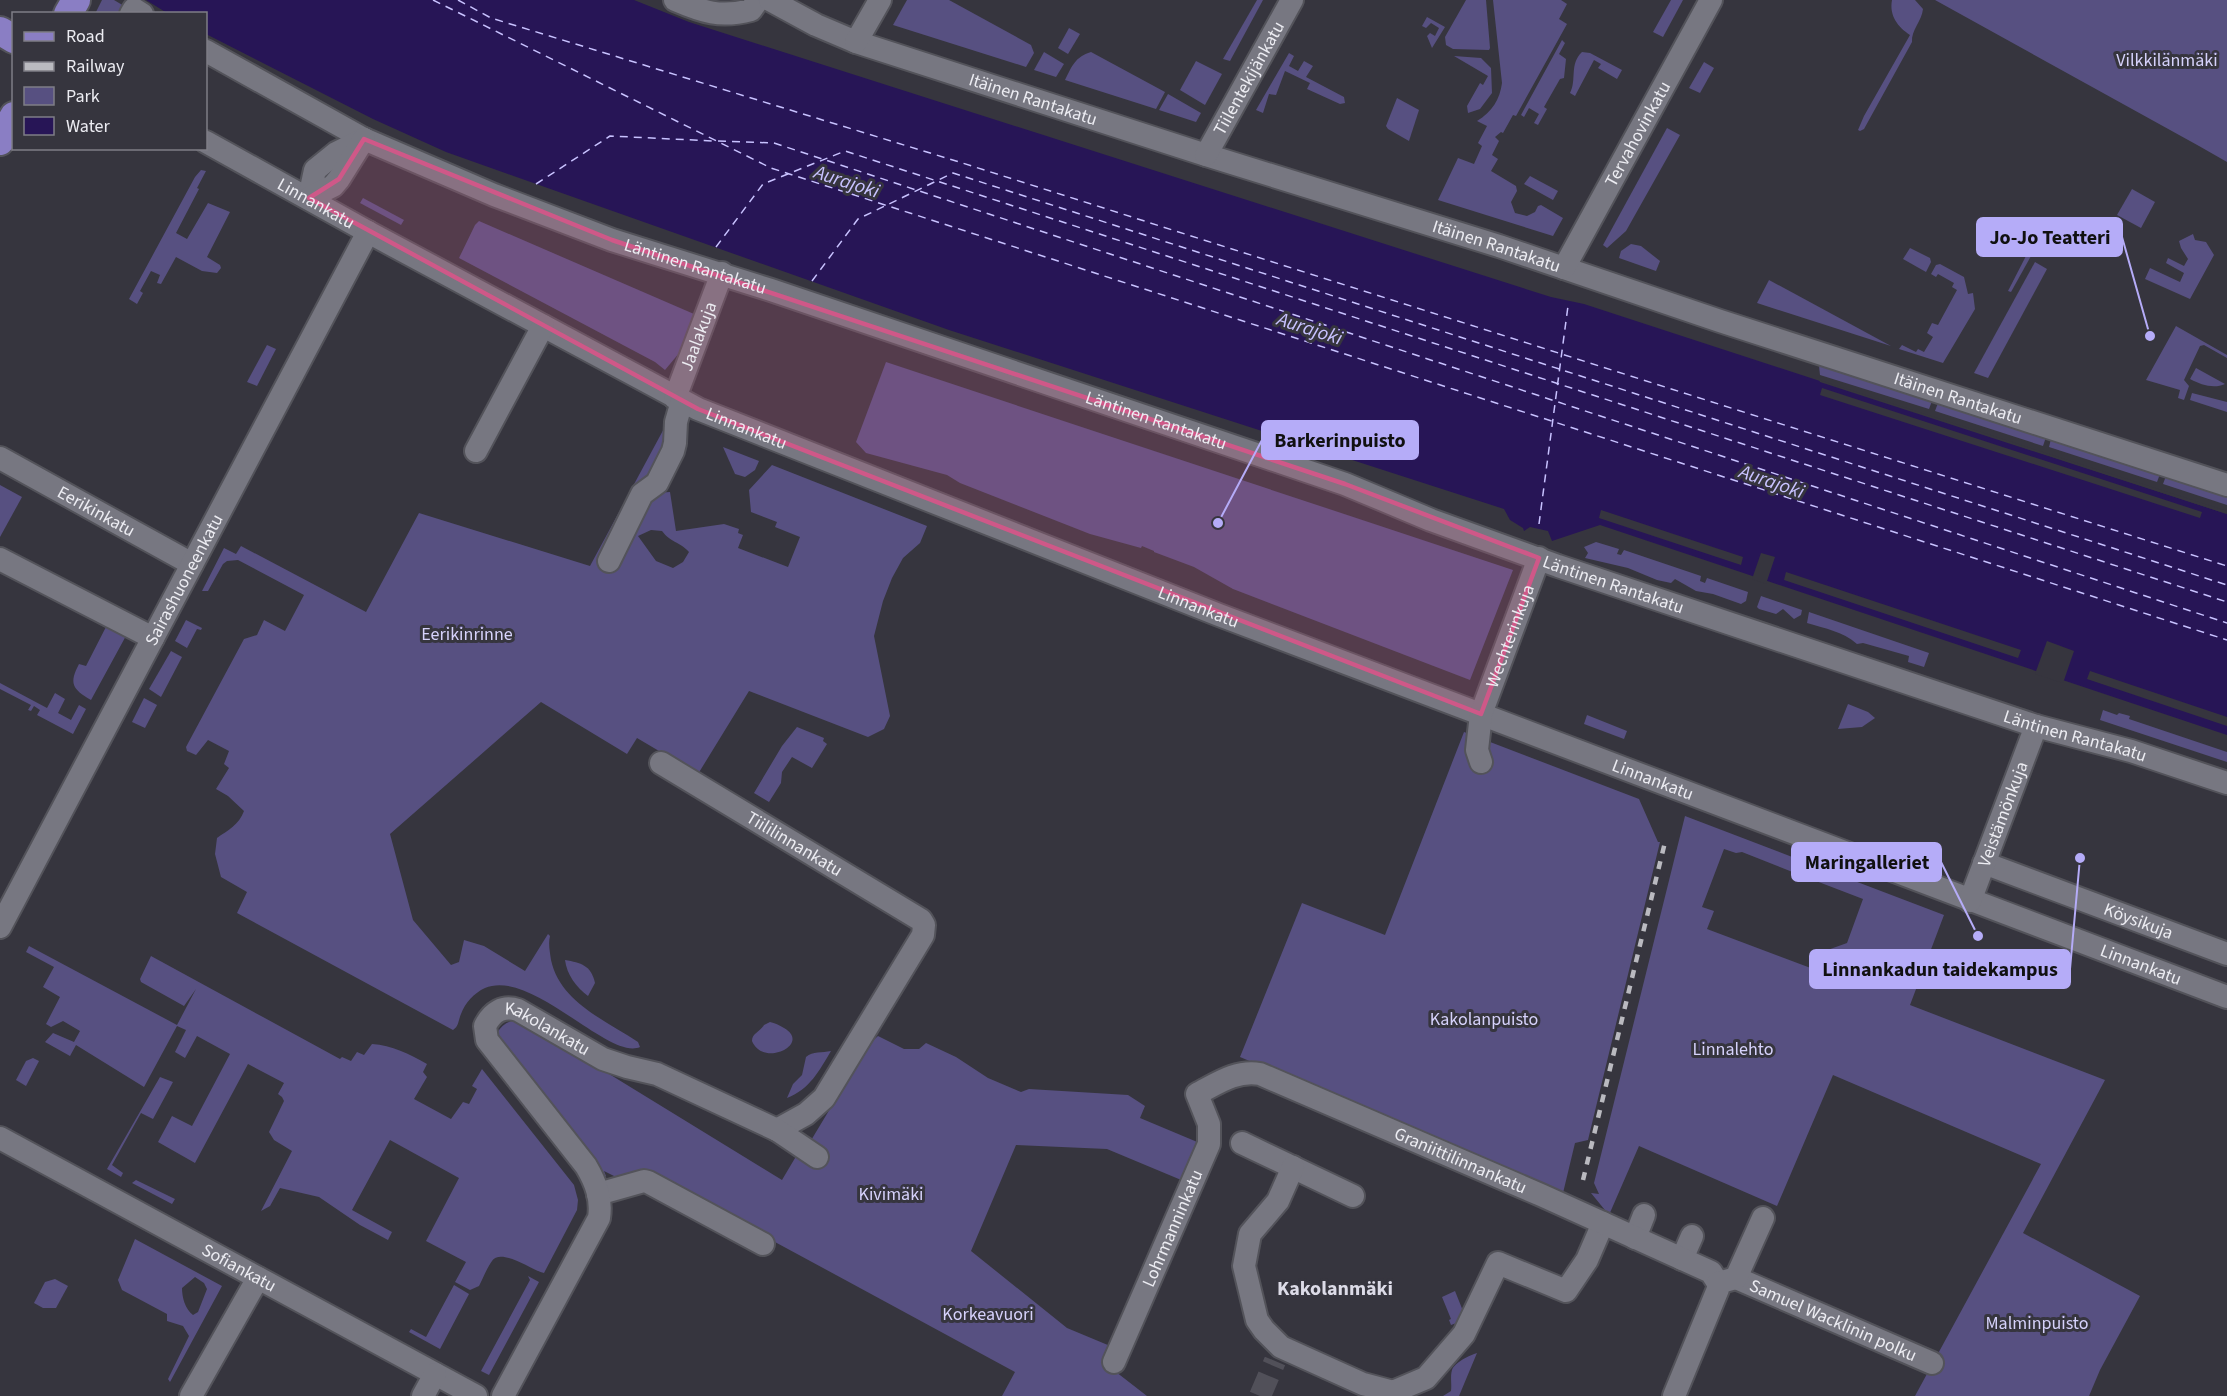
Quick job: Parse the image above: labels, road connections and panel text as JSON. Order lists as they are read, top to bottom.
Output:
{
  "streets": {
    "street": [
      "Tiilentekijänkatu",
      "Itäinen Rantakatu",
      "Tervahovinkatu",
      "Linnankatu",
      "Läntinen Rantakatu",
      "Jaalakuja",
      "Eerikinkatu",
      "Sairashuoneenkatu",
      "Wechterinkuja",
      "Veistämönkuja",
      "Tiililinnankatu",
      "Köysikuja",
      "Kakolankatu",
      "Graniittilinnankatu",
      "Lohrmanninkatu",
      "Sofiankatu",
      "Samuel Wacklinin polku"
    ]
  },
  "crossings": [
    ["Tiilentekijänkatu", "Itäinen Rantakatu"],
    ["Itäinen Rantakatu", "Tervahovinkatu"],
    ["Linnankatu", "Jaalakuja"],
    ["Linnankatu", "Sairashuoneenkatu"],
    ["Linnankatu", "Wechterinkuja"],
    ["Linnankatu", "Veistämönkuja"],
    ["Läntinen Rantakatu", "Jaalakuja"],
    ["Läntinen Rantakatu", "Wechterinkuja"],
    ["Läntinen Rantakatu", "Veistämönkuja"],
    ["Eerikinkatu", "Sairashuoneenkatu"],
    ["Veistämönkuja", "Köysikuja"],
    ["Tiililinnankatu", "Kakolankatu"],
    ["Graniittilinnankatu", "Lohrmanninkatu"],
    ["Graniittilinnankatu", "Samuel Wacklinin polku"]
  ],
  "districts": ["Kakolanmäki"],
  "water": ["Aurajoki"],
  "parks": [
    "Vilkkilänmäki",
    "Eerikinrinne",
    "Kakolanpuisto",
    "Linnalehto",
    "Kivimäki",
    "Korkeavuori",
    "Malminpuisto"
  ],
  "places": [
    "Jo-Jo Teatteri",
    "Barkerinpuisto",
    "Linnankadun taidekampus",
    "Maringalleriet"
  ],
  "legend": [
    "Road",
    "Railway",
    "Park",
    "Water"
  ]
}
